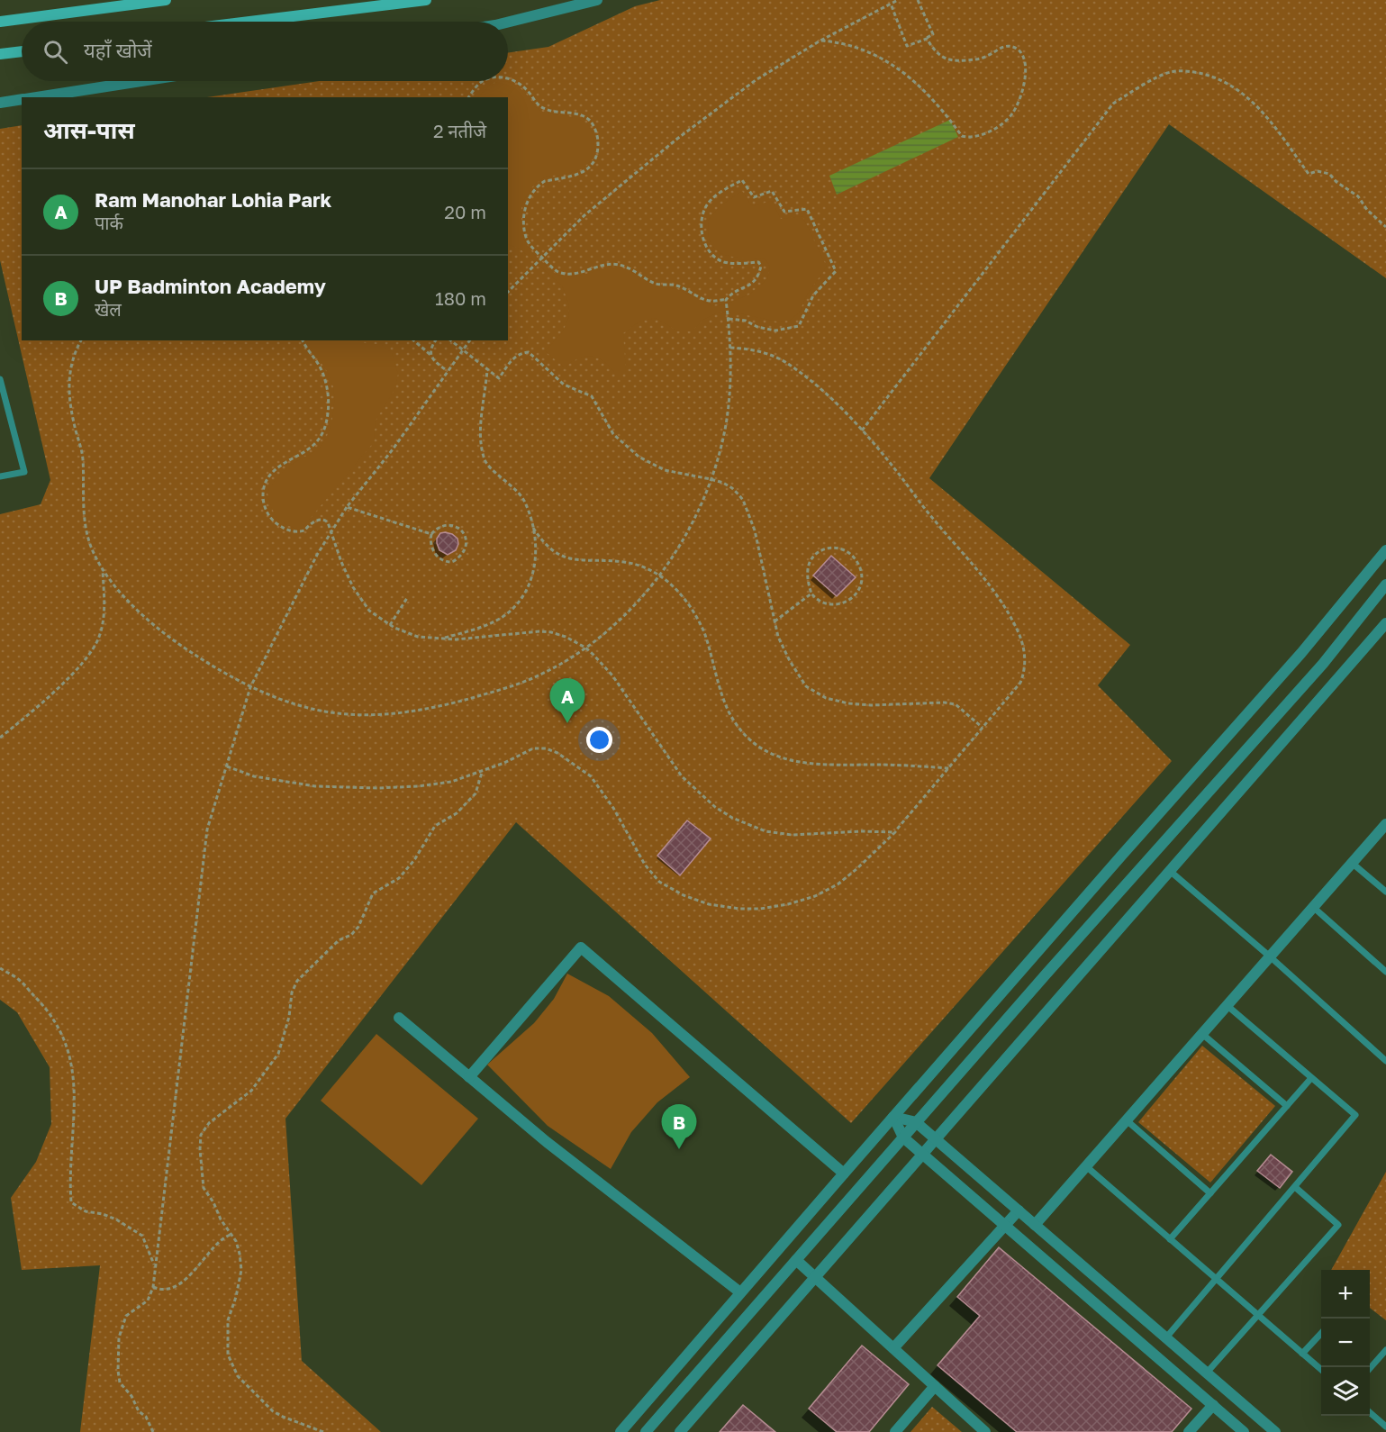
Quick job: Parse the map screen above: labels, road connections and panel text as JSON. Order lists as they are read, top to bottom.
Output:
{
  "page": {
    "search": "यहाँ खोजें",
    "heading": ["आस-पास", "2 नतीजे"],
    "list": [
      {
        "mark": "A",
        "name": "Ram Manohar Lohia Park",
        "note": "पार्क",
        "value": "20 m"
      },
      {
        "mark": "B",
        "name": "UP Badminton Academy",
        "note": "खेल",
        "value": "180 m"
      }
    ],
    "pins": ["A", "B"],
    "map_buttons": ["+", "−"]
  }
}
